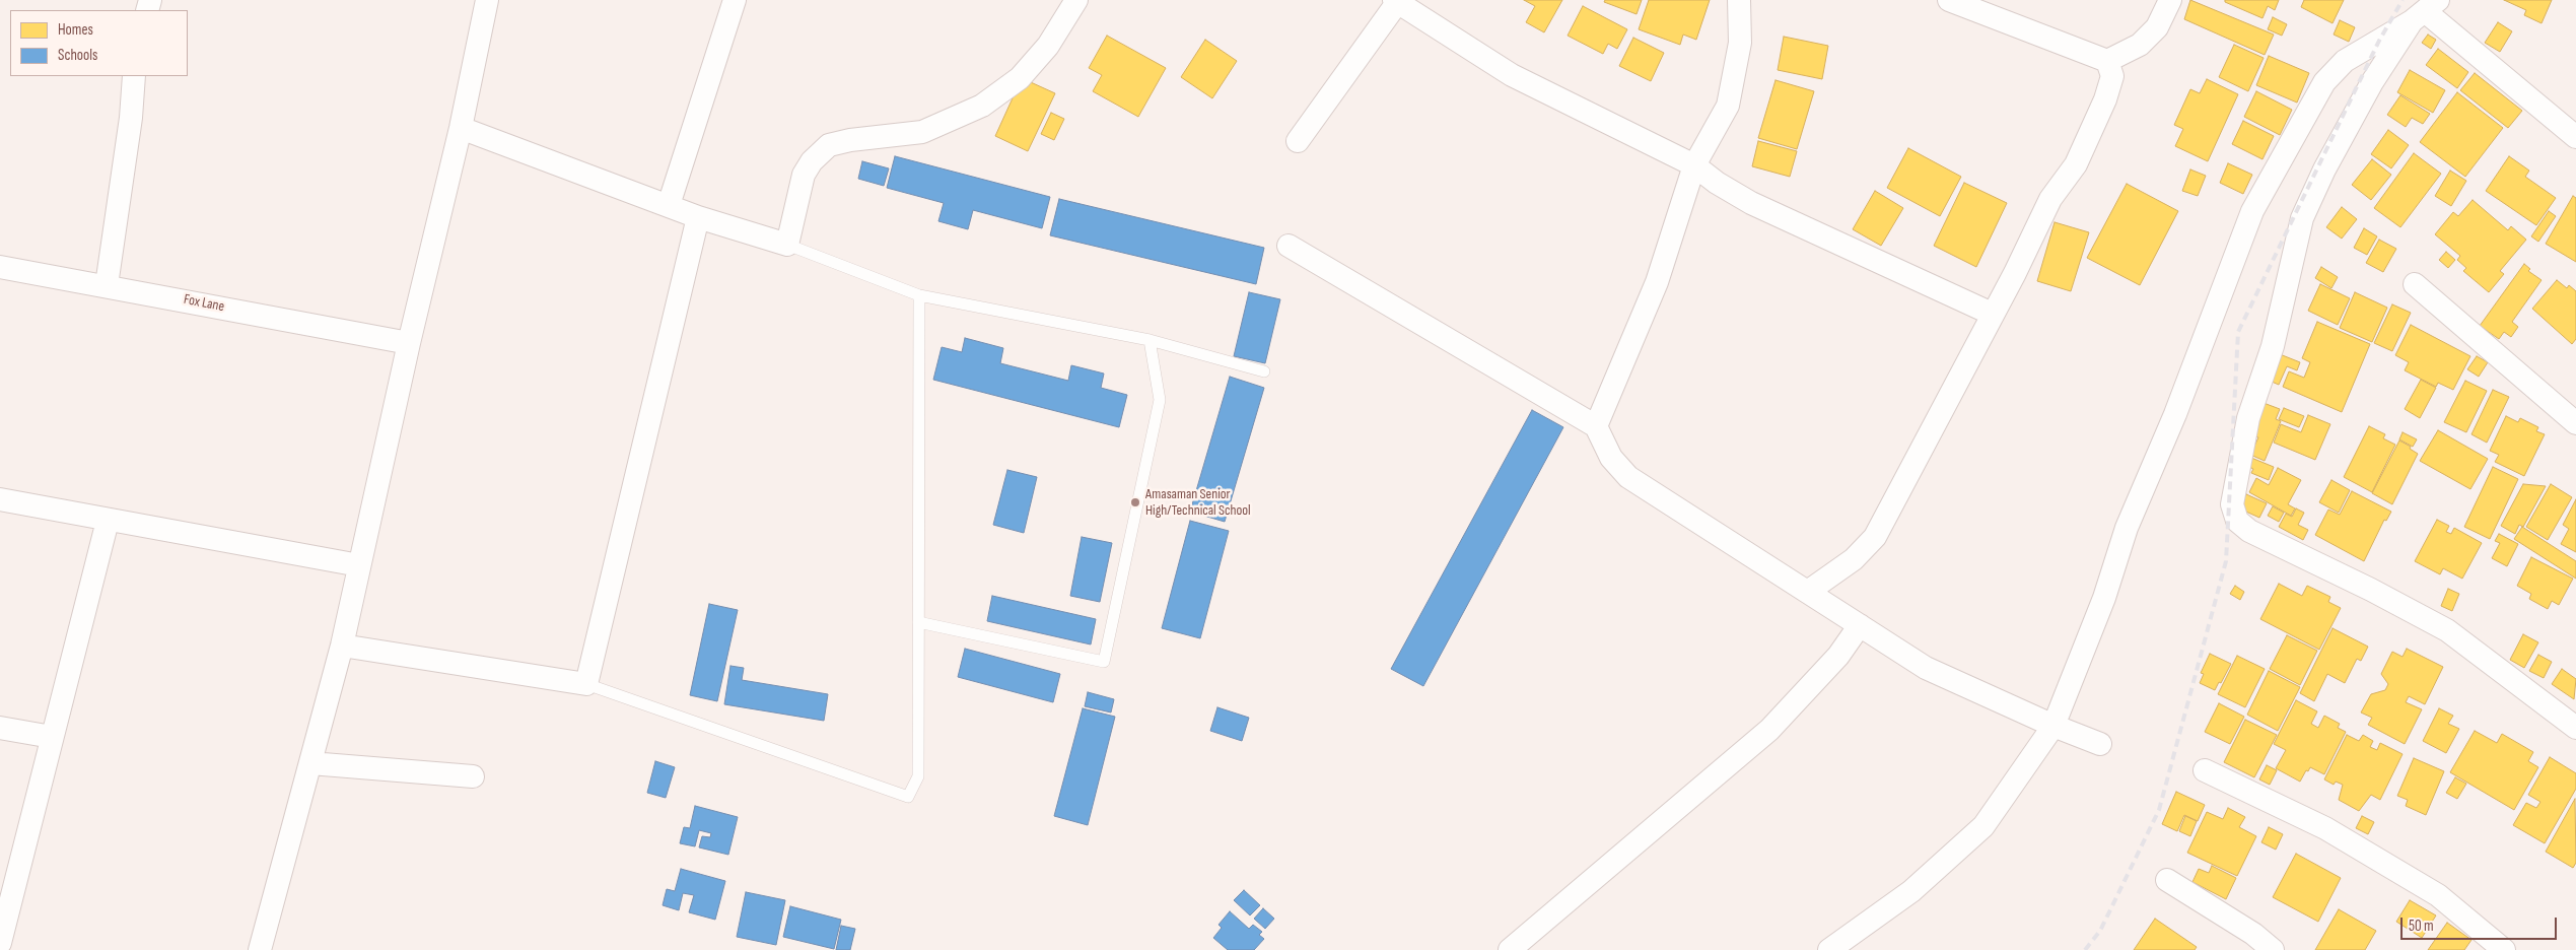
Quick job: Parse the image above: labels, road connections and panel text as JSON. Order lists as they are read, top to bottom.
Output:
{
  "streets": {
    "street": ["Fox Lane"]
  },
  "places": ["Amasaman Senior High/Technical School"],
  "legend": ["Homes", "Schools"],
  "scale_bar": "50 m"
}
